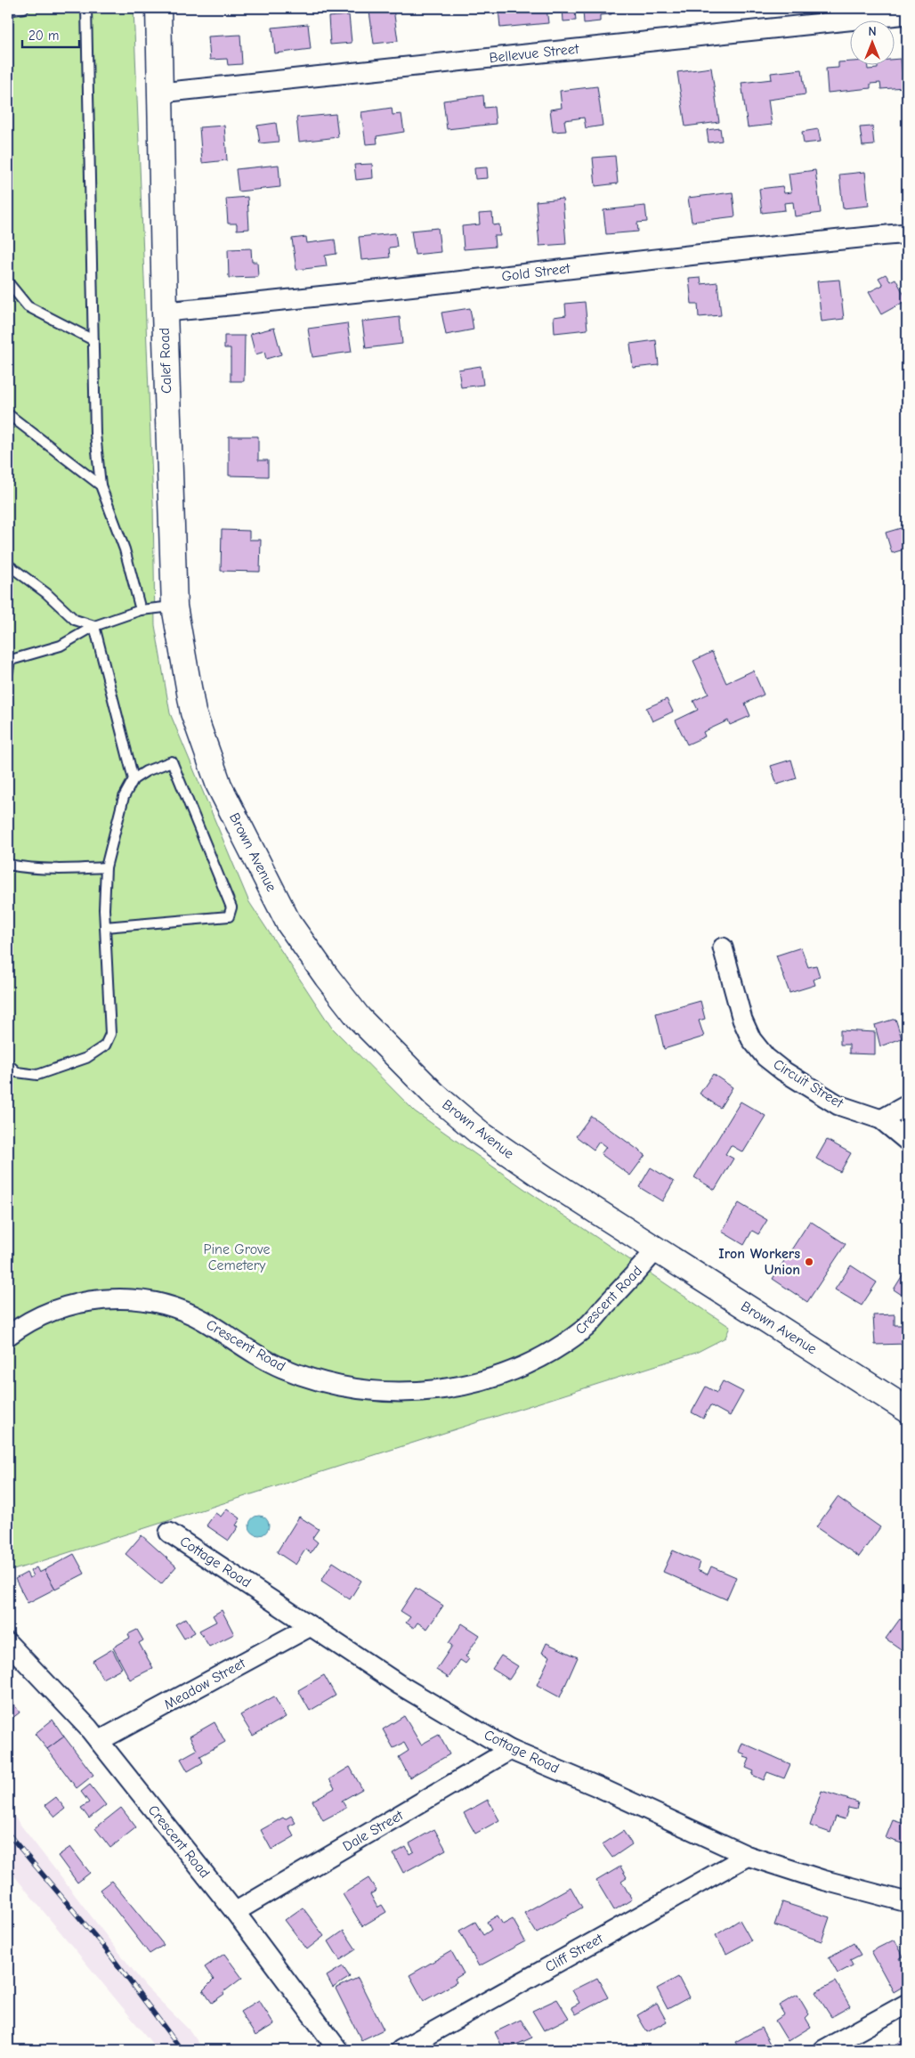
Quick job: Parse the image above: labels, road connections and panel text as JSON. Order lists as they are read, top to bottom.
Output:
{
  "streets": {
    "main road": ["Calef Road", "Brown Avenue"],
    "street": [
      "Bellevue Street",
      "Gold Street",
      "Circuit Street",
      "Crescent Road",
      "Cottage Road",
      "Meadow Street",
      "Dale Street",
      "Cliff Street"
    ]
  },
  "crossings": [
    ["Bellevue Street", "Calef Road"],
    ["Gold Street", "Calef Road"],
    ["Calef Road", "Brown Avenue"],
    ["Brown Avenue", "Crescent Road"],
    ["Crescent Road", "Meadow Street"],
    ["Crescent Road", "Dale Street"],
    ["Cottage Road", "Meadow Street"],
    ["Cottage Road", "Dale Street"],
    ["Cottage Road", "Cliff Street"]
  ],
  "parks": ["Pine Grove Cemetery"],
  "places": ["Iron Workers Union"],
  "scale_bar": "20 m",
  "north": "top"
}
